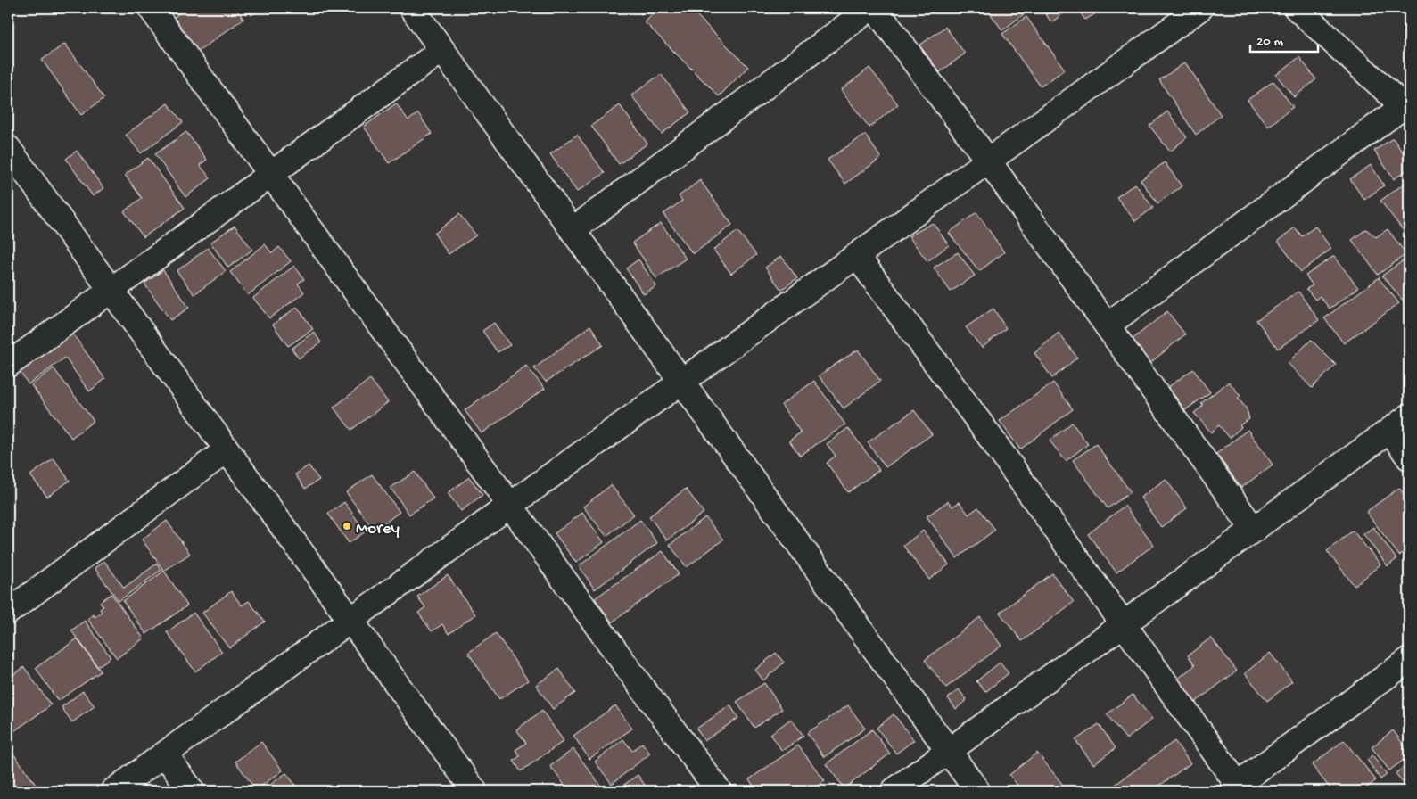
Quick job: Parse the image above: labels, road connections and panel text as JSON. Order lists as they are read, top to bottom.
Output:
{
  "places": ["Morey"],
  "scale_bar": "20 m"
}
